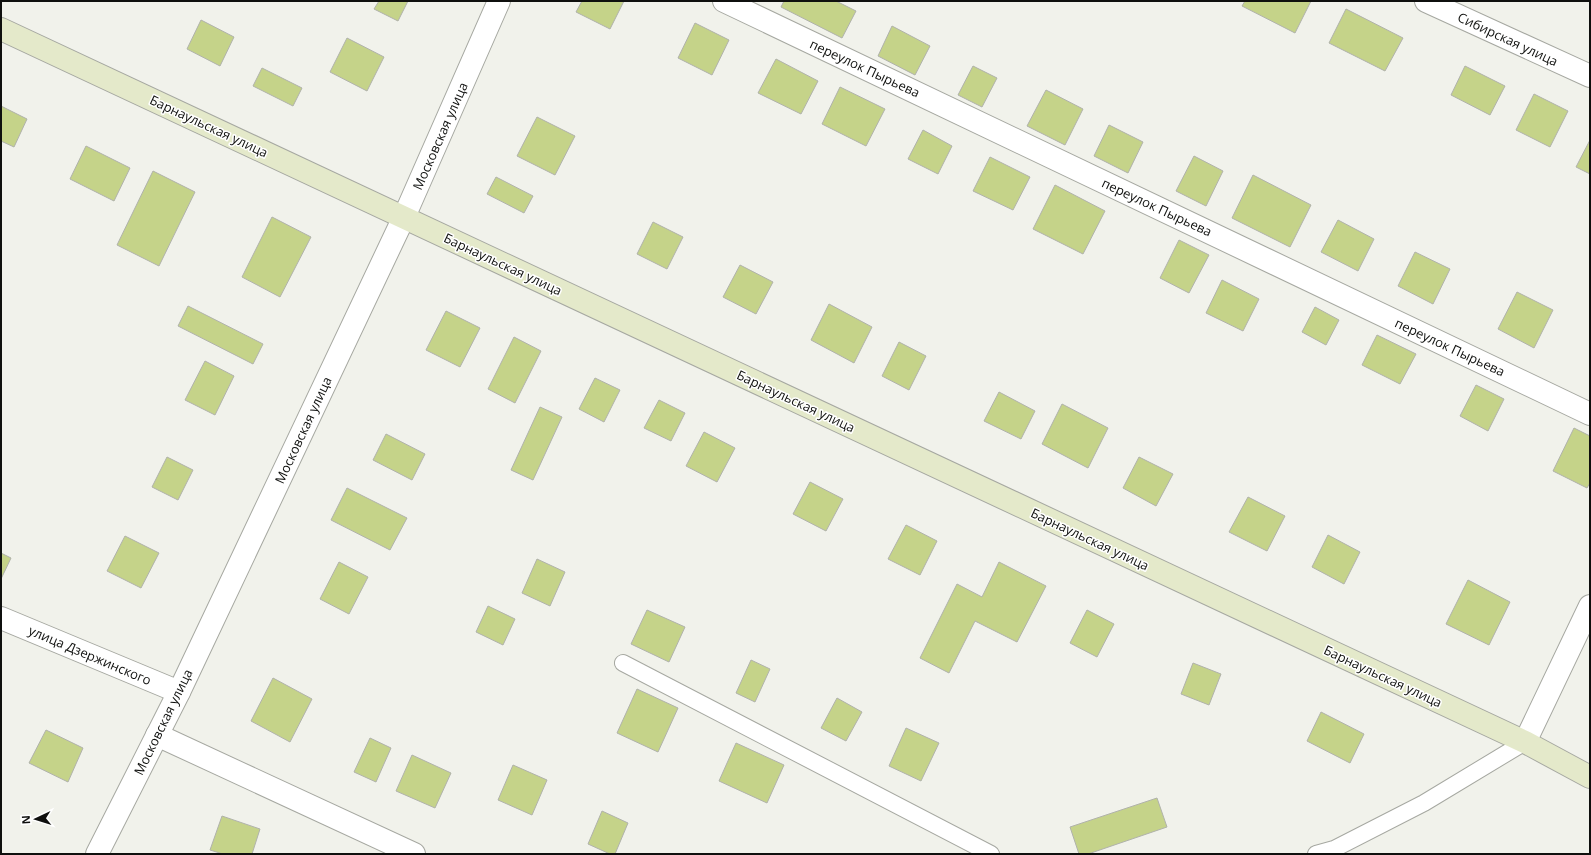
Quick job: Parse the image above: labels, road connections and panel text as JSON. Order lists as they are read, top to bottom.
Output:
{
  "streets": {
    "street": [
      "Сибирская улица",
      "переулок Пырьева",
      "Барнаульская улица",
      "Московская улица",
      "улица Дзержинского"
    ]
  },
  "crossings": [
    ["Барнаульская улица", "Московская улица"],
    ["Московская улица", "улица Дзержинского"]
  ],
  "north": "left"
}
